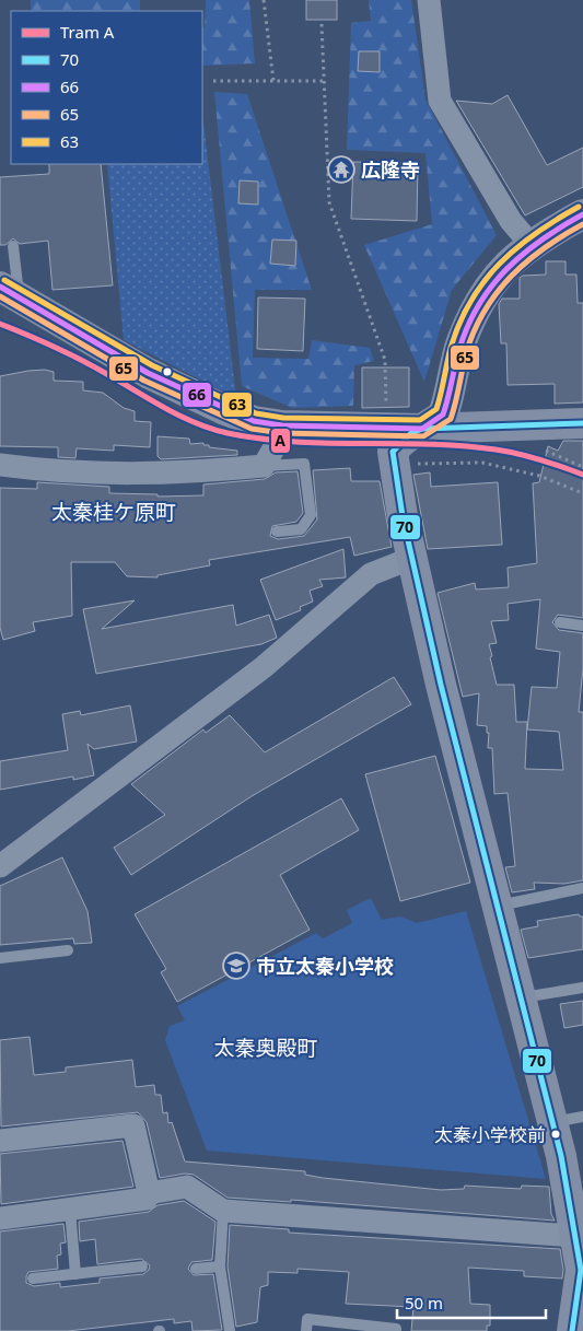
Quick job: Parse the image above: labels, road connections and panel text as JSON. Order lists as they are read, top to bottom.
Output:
{
  "districts": ["太秦桂ケ原町", "太秦奥殿町"],
  "places": {
    "temple": ["広隆寺"],
    "school or university": ["市立太秦小学校"],
    "other": ["太秦小学校前"]
  },
  "lines": [
    "transit line 63",
    "transit line 66",
    "transit line 65",
    "tram line A",
    "transit line 70"
  ],
  "legend": [
    "Tram A",
    "70",
    "66",
    "65",
    "63"
  ],
  "scale_bar": "50 m"
}
